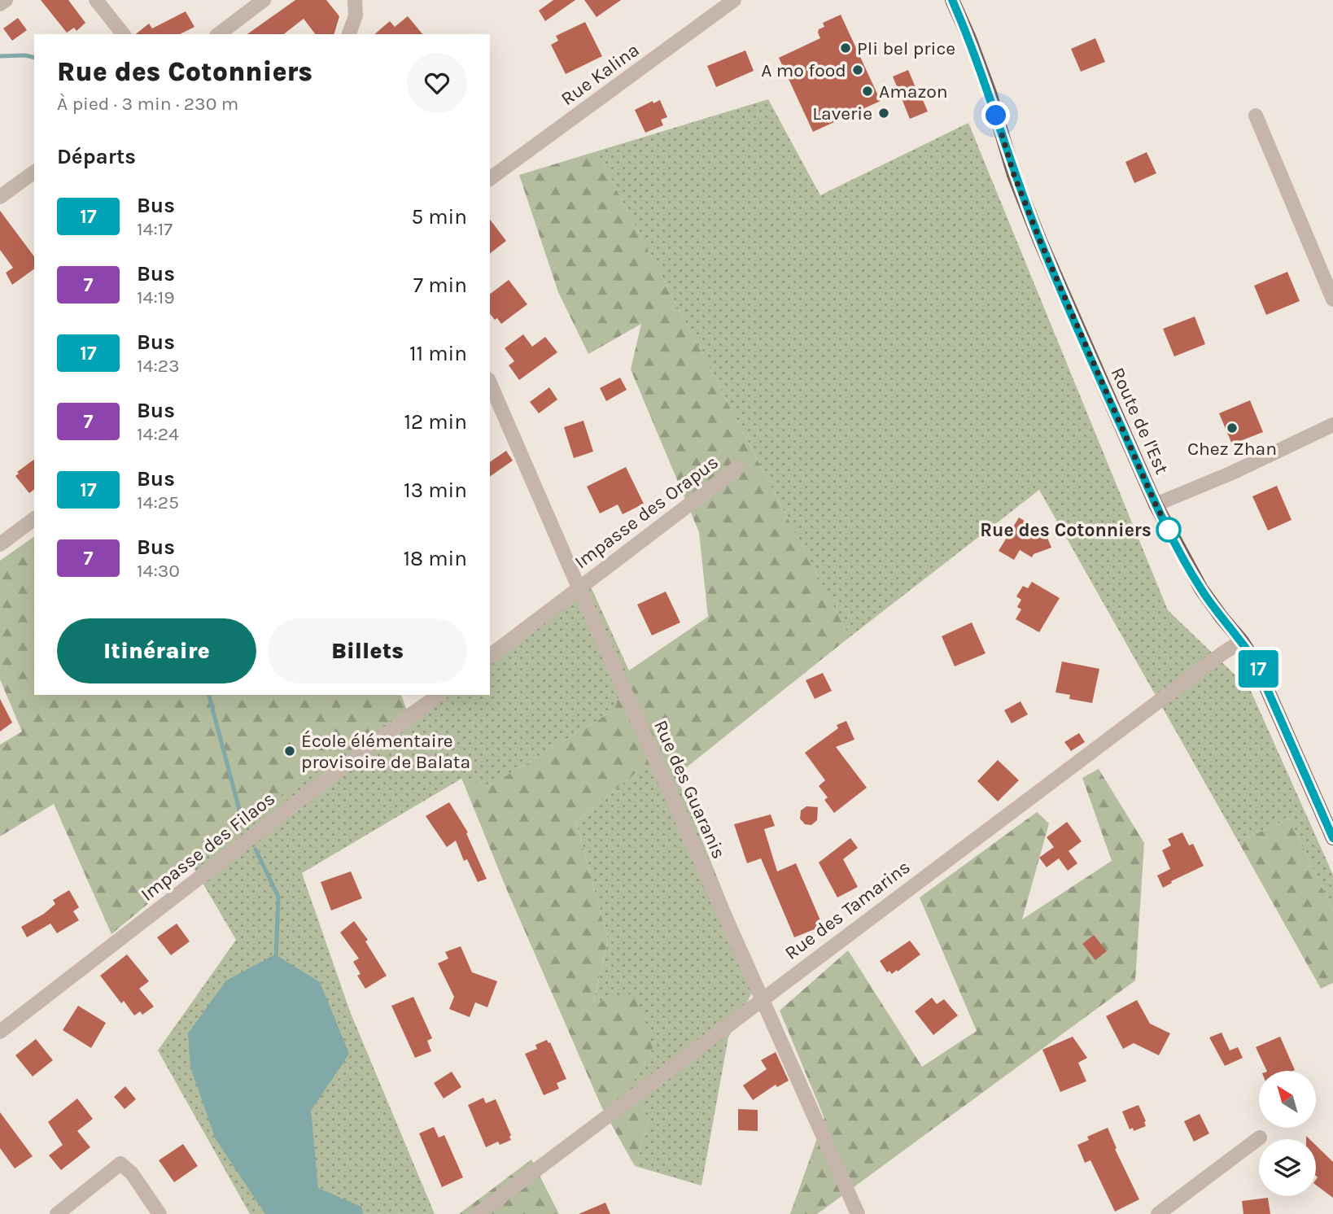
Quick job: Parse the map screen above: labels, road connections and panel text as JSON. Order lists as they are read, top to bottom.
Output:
{
  "streets": {
    "main road": ["Route de l'Est"],
    "street": [
      "Rue Kalina",
      "Impasse des Orapus",
      "Rue des Guaranis",
      "Impasse des Filaos",
      "Rue des Tamarins"
    ]
  },
  "crossings": [
    ["Route de l'Est", "Rue des Tamarins"],
    ["Impasse des Orapus", "Rue des Guaranis"],
    ["Rue des Guaranis", "Rue des Tamarins"]
  ],
  "places": [
    "Pli bel price",
    "A mo food",
    "Amazon",
    "Laverie",
    "Chez Zhan",
    "Rue des Cotonniers",
    "École élémentaire provisoire de Balata"
  ],
  "lines": ["bus line 17"],
  "north": "top left",
  "page": {
    "on_map": "17",
    "heading": [
      ["Rue des Cotonniers", "À pied · 3 min · 230 m"],
      "Départs"
    ],
    "list": [
      {
        "mark": "17",
        "name": "Bus",
        "note": "14:17",
        "value": "5 min"
      },
      {
        "mark": "7",
        "name": "Bus",
        "note": "14:19",
        "value": "7 min"
      },
      {
        "mark": "17",
        "name": "Bus",
        "note": "14:23",
        "value": "11 min"
      },
      {
        "mark": "7",
        "name": "Bus",
        "note": "14:24",
        "value": "12 min"
      },
      {
        "mark": "17",
        "name": "Bus",
        "note": "14:25",
        "value": "13 min"
      },
      {
        "mark": "7",
        "name": "Bus",
        "note": "14:30",
        "value": "18 min"
      }
    ],
    "buttons": ["Itinéraire", "Billets"]
  }
}
